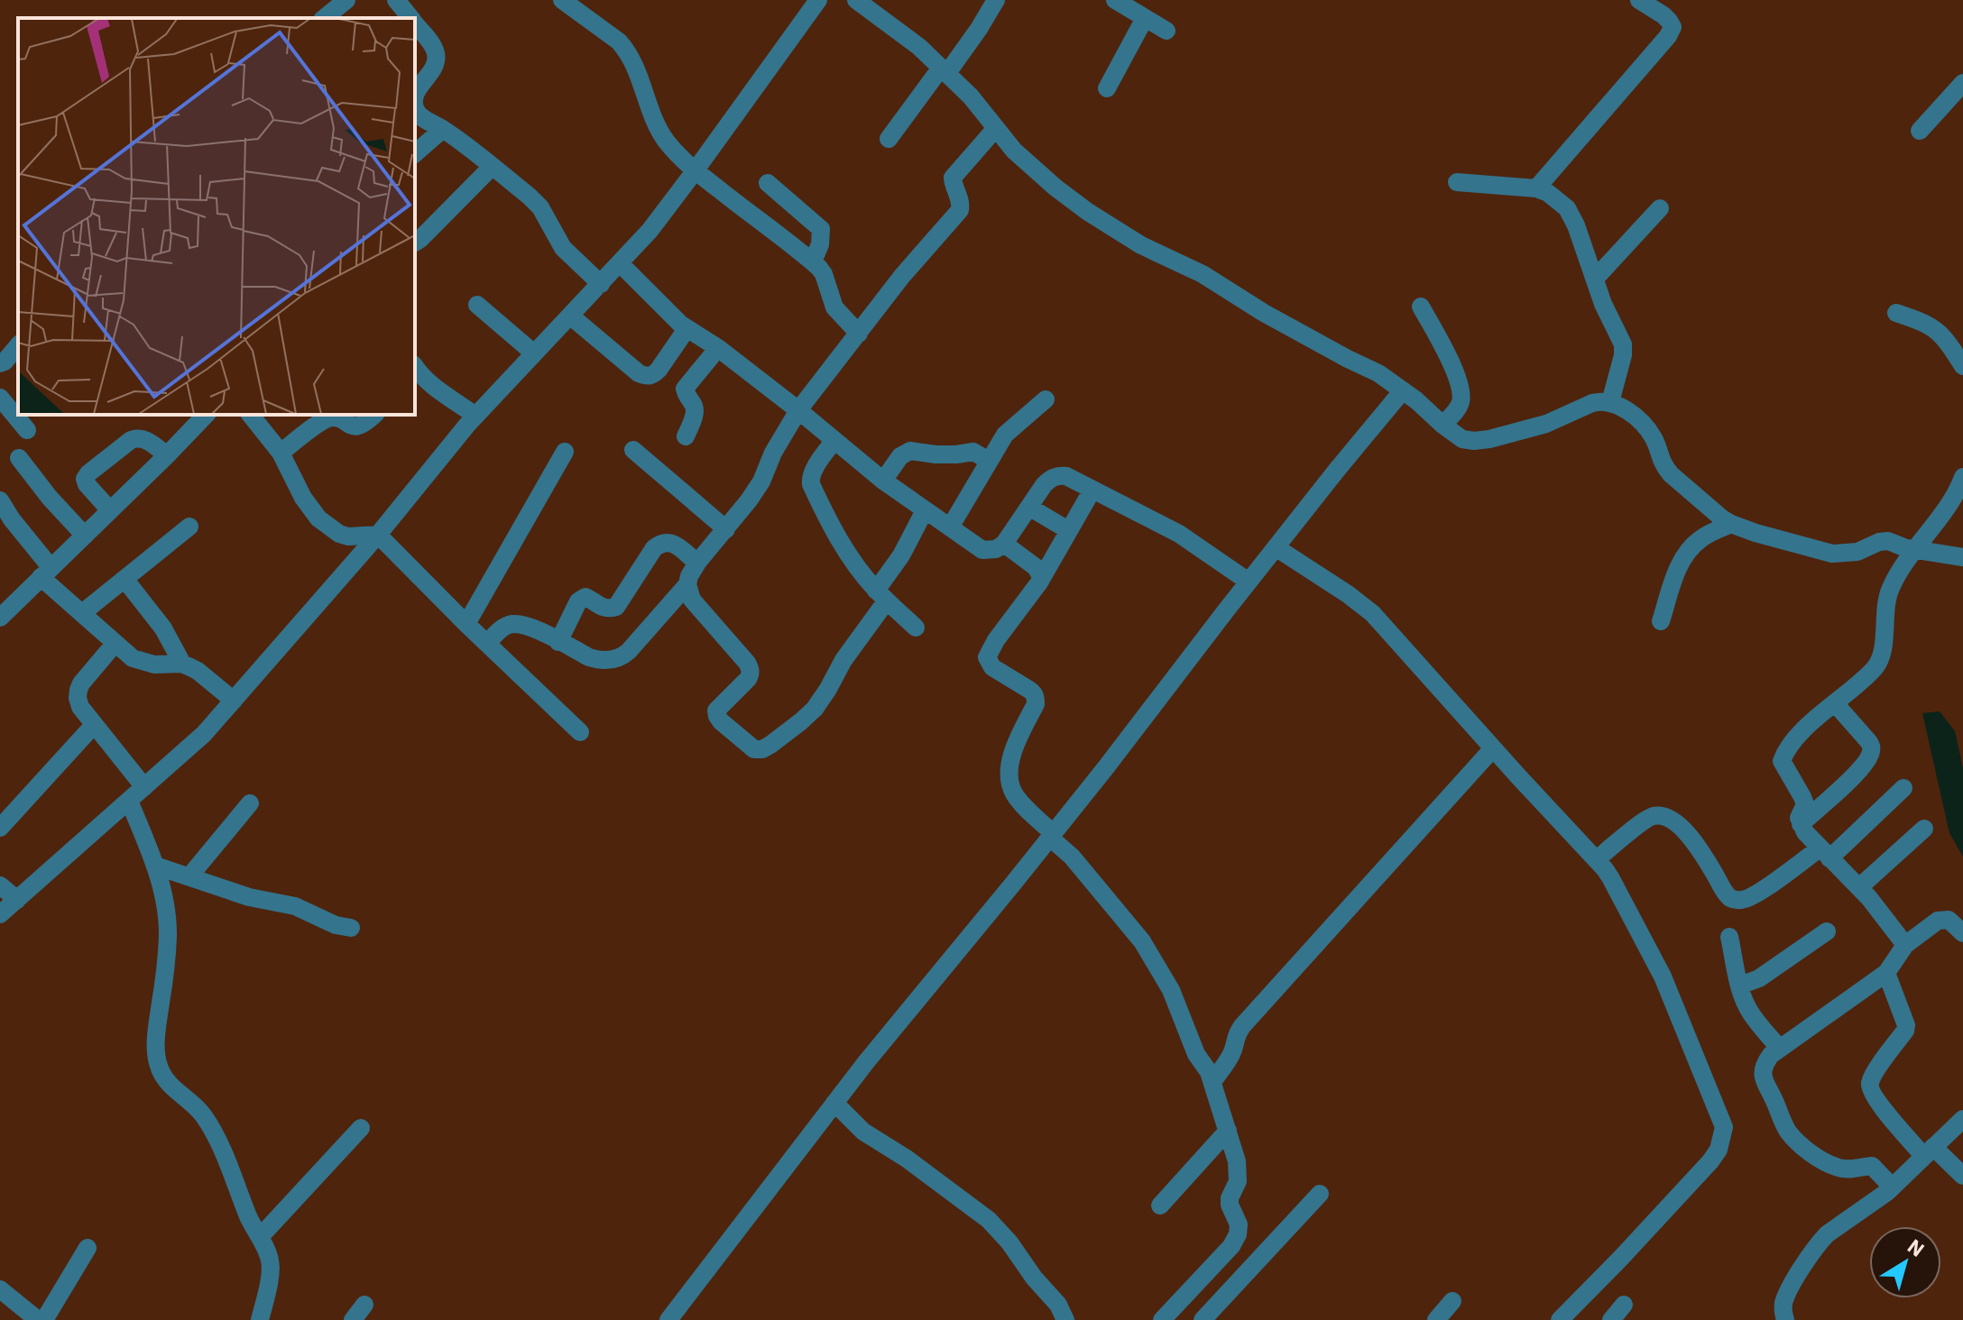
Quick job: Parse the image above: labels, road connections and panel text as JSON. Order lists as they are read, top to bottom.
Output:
{
  "north": "top right"
}
